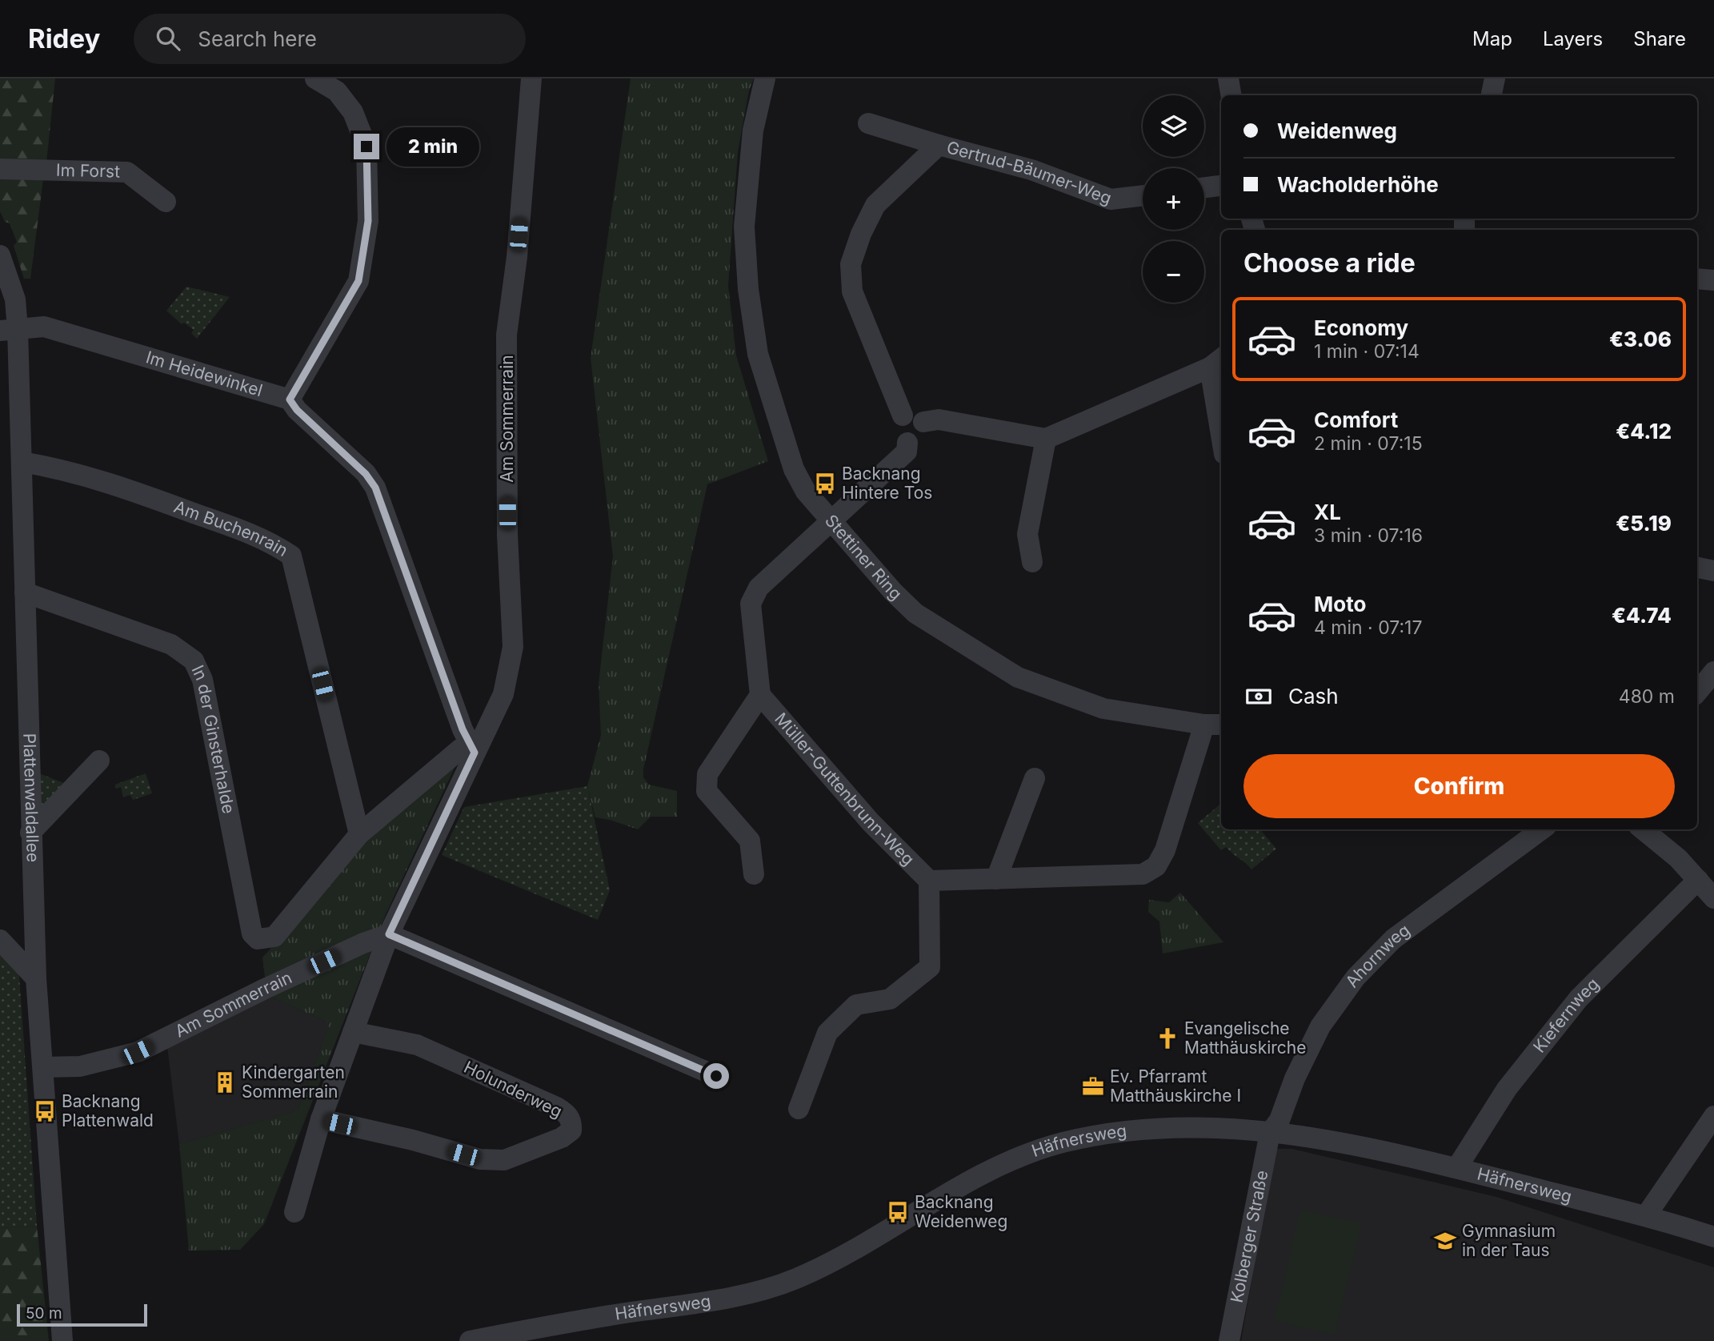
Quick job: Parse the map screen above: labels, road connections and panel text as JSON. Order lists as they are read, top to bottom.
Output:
{
  "streets": {
    "street": [
      "Im Forst",
      "Gertrud-Bäumer-Weg",
      "Im Heidewinkel",
      "Am Sommerrain",
      "Am Buchenrain",
      "Stettiner Ring",
      "In der Ginsterhalde",
      "Müller-Guttenbrunn-Weg",
      "Plattenwaldallee",
      "Ahornweg",
      "Kiefernweg",
      "Holunderweg",
      "Häfnersweg",
      "Kolberger Straße"
    ]
  },
  "crossings": [
    ["Im Heidewinkel", "Plattenwaldallee"],
    ["Am Sommerrain", "Plattenwaldallee"],
    ["Am Sommerrain", "Holunderweg"],
    ["Am Buchenrain", "In der Ginsterhalde"],
    ["Am Buchenrain", "Plattenwaldallee"],
    ["In der Ginsterhalde", "Plattenwaldallee"],
    ["Ahornweg", "Häfnersweg"],
    ["Ahornweg", "Kolberger Straße"],
    ["Kiefernweg", "Häfnersweg"],
    ["Häfnersweg", "Kolberger Straße"]
  ],
  "places": {
    "bus stop": ["Backnang Hintere Tos", "Backnang Plattenwald", "Backnang Weidenweg"],
    "church": ["Evangelische Matthäuskirche"],
    "building": ["Kindergarten Sommerrain"],
    "office": ["Ev. Pfarramt Matthäuskirche I"],
    "school or university": ["Gymnasium in der Taus"]
  },
  "scale_bar": "50 m",
  "page": {
    "header": "Ridey",
    "search": "Search here",
    "nav": ["Map", "Layers", "Share"],
    "map_buttons": ["+", "−"],
    "banner": ["Weidenweg", "Wacholderhöhe"],
    "bubble": "2 min",
    "heading": "Choose a ride",
    "list": [
      {
        "name": "Economy",
        "note": "1 min · 07:14",
        "value": "€3.06"
      },
      {
        "name": "Comfort",
        "note": "2 min · 07:15",
        "value": "€4.12"
      },
      {
        "name": "XL",
        "note": "3 min · 07:16",
        "value": "€5.19"
      },
      {
        "name": "Moto",
        "note": "4 min · 07:17",
        "value": "€4.74"
      }
    ],
    "pay": ["Cash", "480 m"],
    "buttons": "Confirm",
    "scale": "50 m"
  }
}
